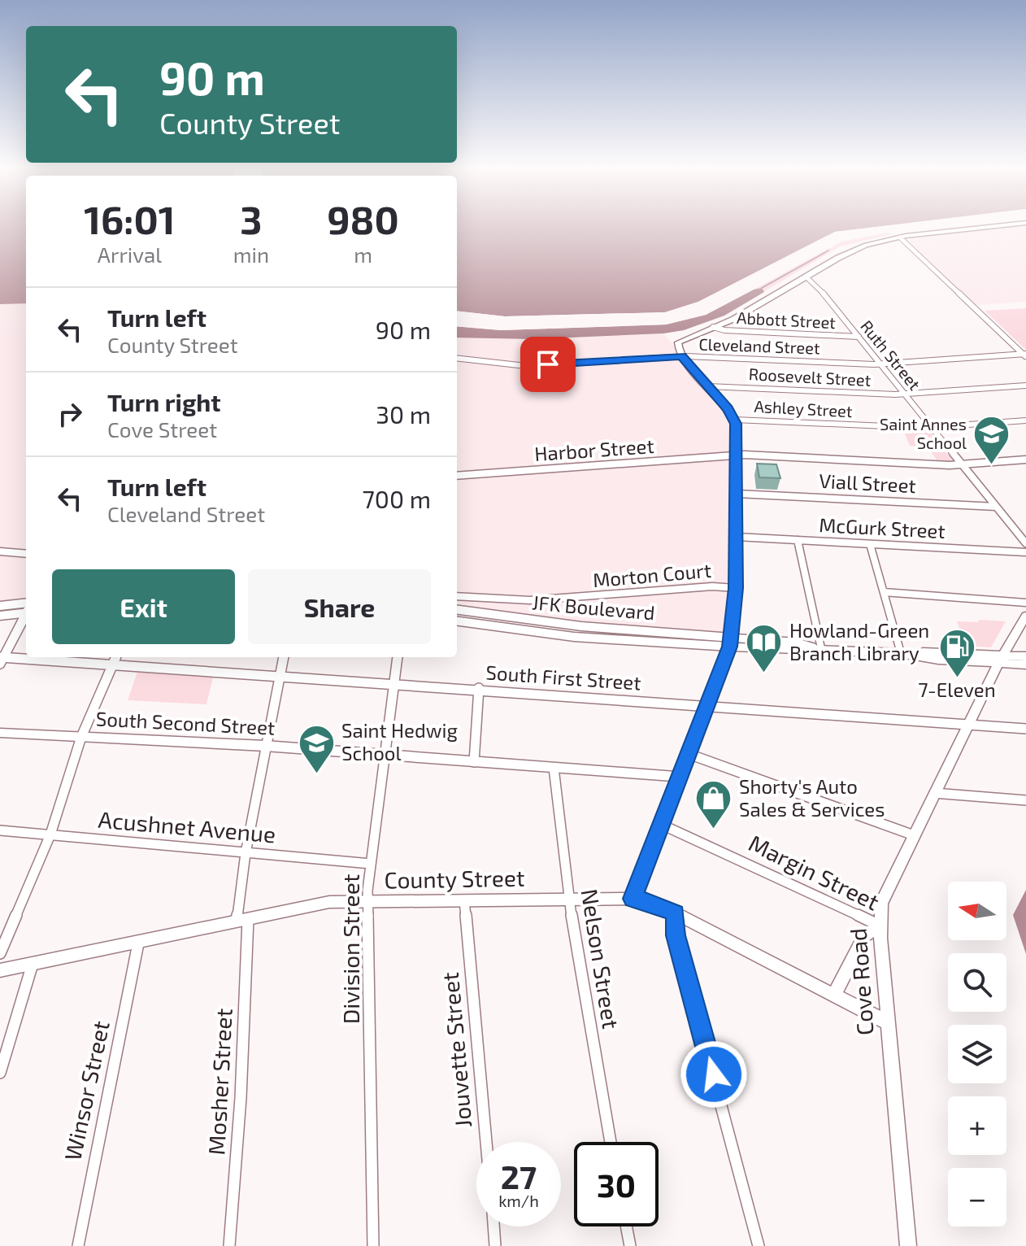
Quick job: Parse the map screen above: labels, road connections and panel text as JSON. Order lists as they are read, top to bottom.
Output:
{
  "streets": {
    "main road": [
      "JFK Boulevard",
      "South Second Street",
      "County Street",
      "Cove Road"
    ],
    "street": [
      "Abbott Street",
      "Cleveland Street",
      "Ruth Street",
      "Roosevelt Street",
      "Ashley Street",
      "Harbor Street",
      "Viall Street",
      "McGurk Street",
      "Morton Court",
      "South First Street",
      "Acushnet Avenue",
      "Margin Street",
      "Division Street",
      "Nelson Street",
      "Jouvette Street",
      "Mosher Street",
      "Winsor Street"
    ]
  },
  "crossings": [
    ["Abbott Street", "Ruth Street"],
    ["Cleveland Street", "Ruth Street"],
    ["Ruth Street", "Roosevelt Street"],
    ["Ruth Street", "Ashley Street"],
    ["Ruth Street", "Harbor Street"],
    ["Ruth Street", "Viall Street"],
    ["South First Street", "Division Street"],
    ["South First Street", "Cove Road"],
    ["South First Street", "Mosher Street"],
    ["South Second Street", "Division Street"],
    ["South Second Street", "Nelson Street"],
    ["South Second Street", "Mosher Street"],
    ["Acushnet Avenue", "Division Street"],
    ["Acushnet Avenue", "Mosher Street"],
    ["Margin Street", "Cove Road"],
    ["County Street", "Division Street"],
    ["County Street", "Nelson Street"],
    ["County Street", "Cove Road"],
    ["County Street", "Jouvette Street"],
    ["County Street", "Mosher Street"],
    ["County Street", "Winsor Street"]
  ],
  "places": {
    "school or university": ["Saint Annes School", "Saint Hedwig School"],
    "library": ["Howland-Green Branch Library"],
    "fuel station": ["7-Eleven"],
    "shop": ["Shorty's Auto Sales & Services"]
  },
  "north": "left",
  "page": {
    "turn": ["90 m", "County Street"],
    "eta": [
      "16:01",
      "Arrival",
      "3",
      "min",
      "980",
      "m"
    ],
    "list": [
      {
        "name": "Turn left",
        "note": "County Street",
        "value": "90 m"
      },
      {
        "name": "Turn right",
        "note": "Cove Street",
        "value": "30 m"
      },
      {
        "name": "Turn left",
        "note": "Cleveland Street",
        "value": "700 m"
      }
    ],
    "buttons": ["Exit", "Share"],
    "map_buttons": ["+", "−"],
    "speed": "27 km/h",
    "limit": "30"
  }
}
